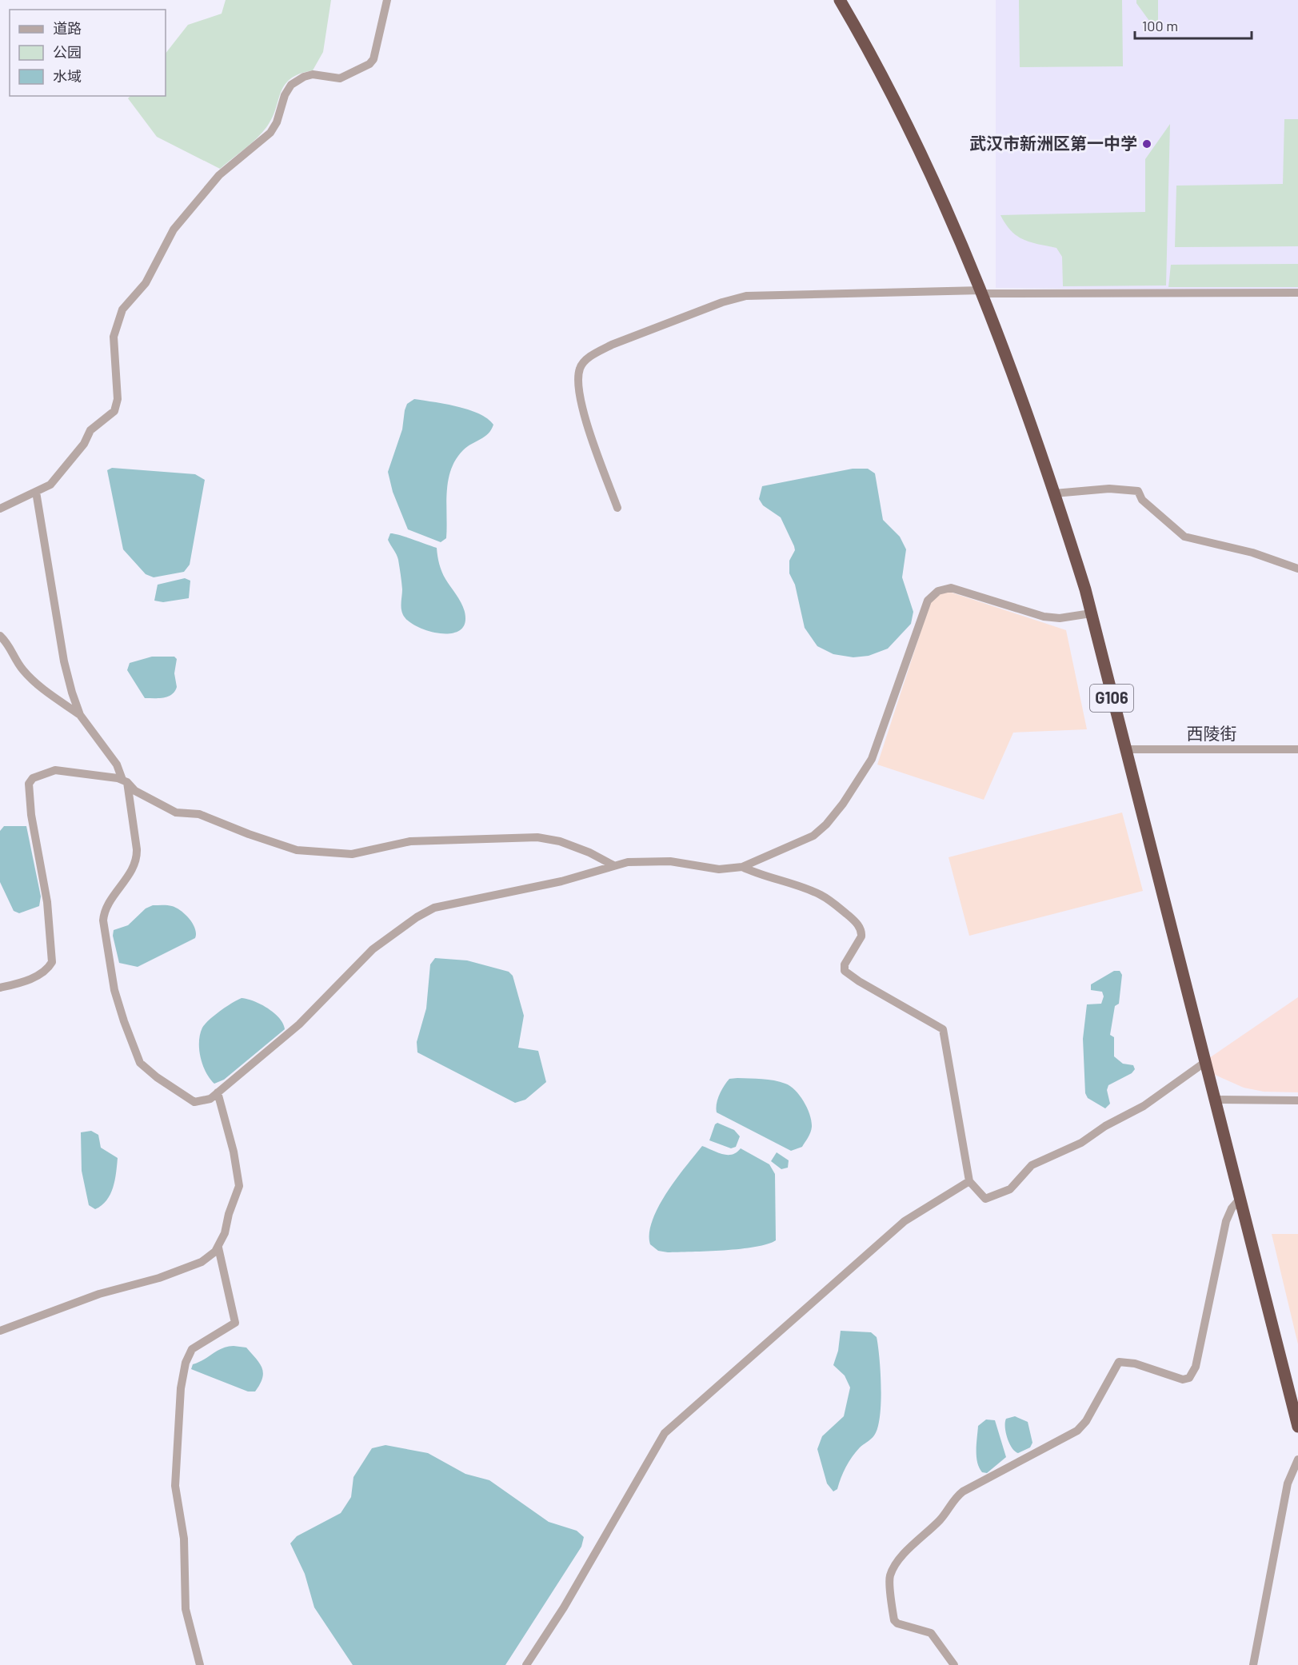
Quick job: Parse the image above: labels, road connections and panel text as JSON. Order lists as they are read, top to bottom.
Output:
{
  "streets": {
    "highway": ["G106"],
    "street": ["西陵街"]
  },
  "crossings": [
    ["G106", "西陵街"]
  ],
  "places": ["武汉市新洲区第一中学"],
  "legend": ["道路", "公园", "水域"],
  "scale_bar": "100 m"
}
